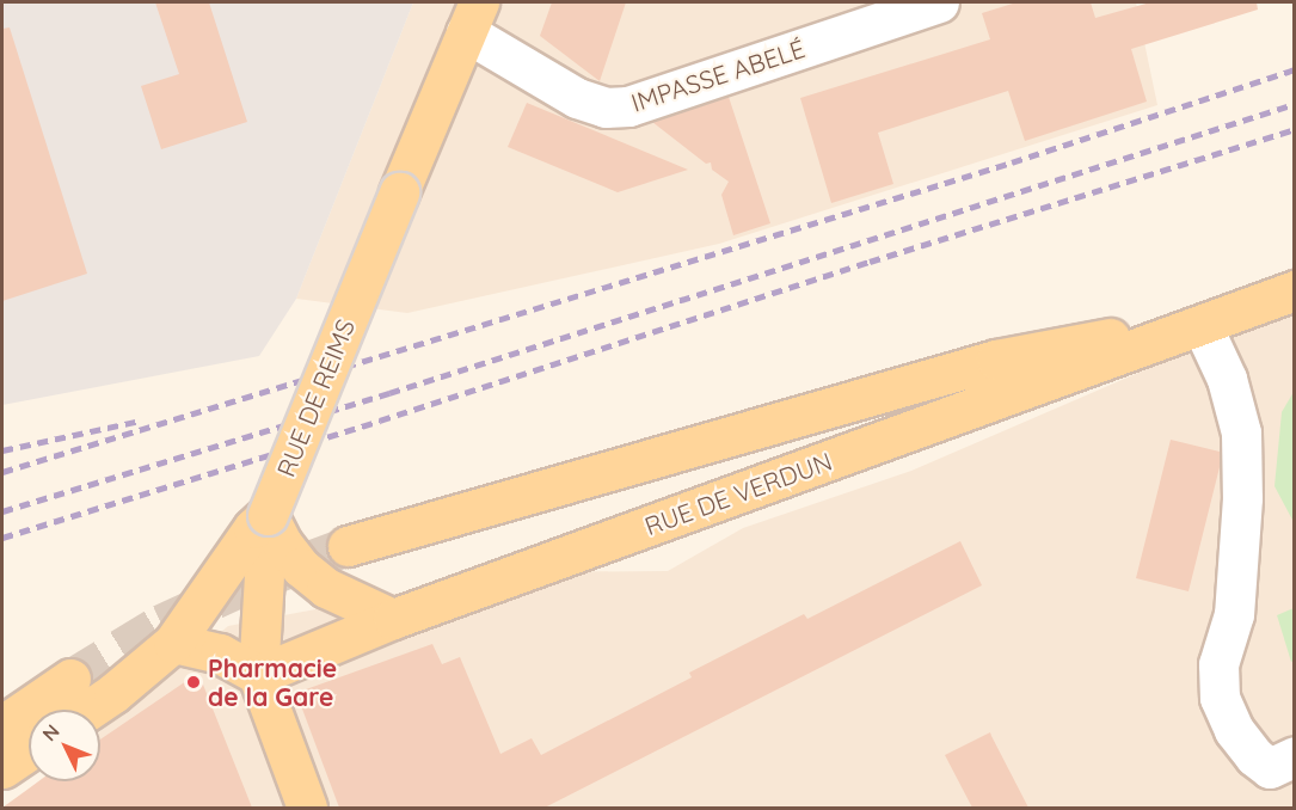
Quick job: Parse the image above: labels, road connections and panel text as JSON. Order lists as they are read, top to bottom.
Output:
{
  "streets": {
    "main road": ["RUE DE REIMS", "RUE DE VERDUN"],
    "street": ["IMPASSE ABELÉ"]
  },
  "crossings": [
    ["IMPASSE ABELÉ", "RUE DE REIMS"],
    ["RUE DE REIMS", "RUE DE VERDUN"]
  ],
  "places": ["Pharmacie de la Gare"],
  "north": "top left"
}
